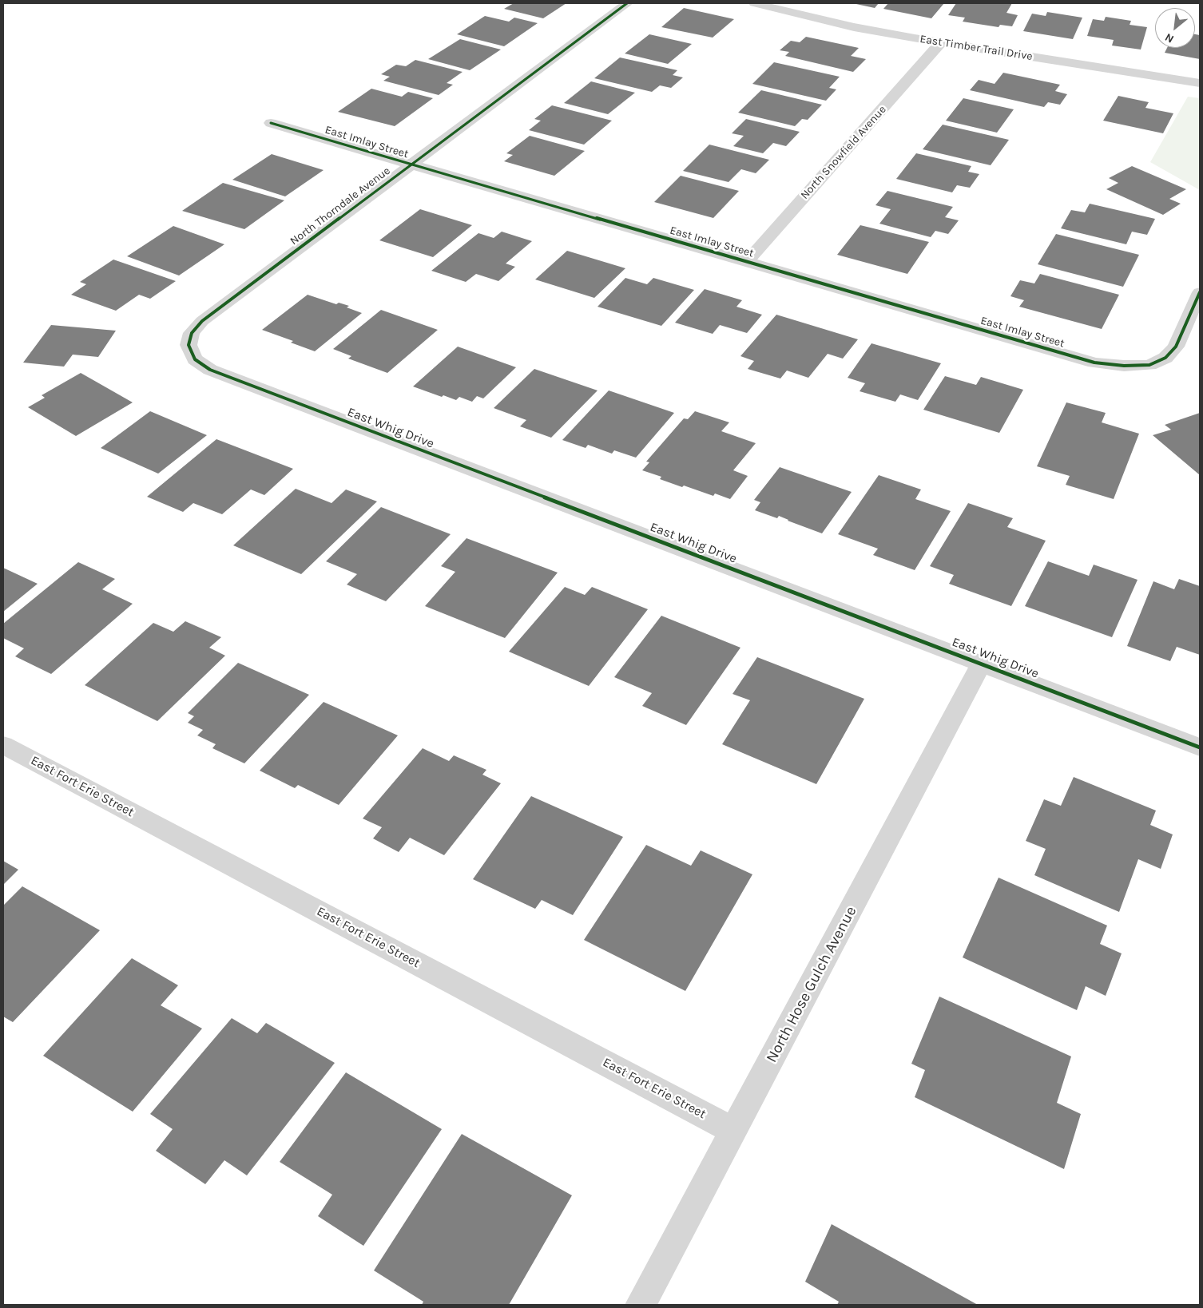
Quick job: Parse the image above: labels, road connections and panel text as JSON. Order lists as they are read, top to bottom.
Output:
{
  "streets": {
    "street": [
      "East Timber Trail Drive",
      "East Imlay Street",
      "North Snowfield Avenue",
      "North Thorndale Avenue",
      "East Whig Drive",
      "East Fort Erie Street",
      "North Hose Gulch Avenue"
    ]
  },
  "crossings": [
    ["East Timber Trail Drive", "North Snowfield Avenue"],
    ["East Imlay Street", "North Snowfield Avenue"],
    ["East Imlay Street", "North Thorndale Avenue"],
    ["North Thorndale Avenue", "East Whig Drive"],
    ["East Whig Drive", "North Hose Gulch Avenue"],
    ["East Fort Erie Street", "North Hose Gulch Avenue"]
  ],
  "north": "bottom left"
}
